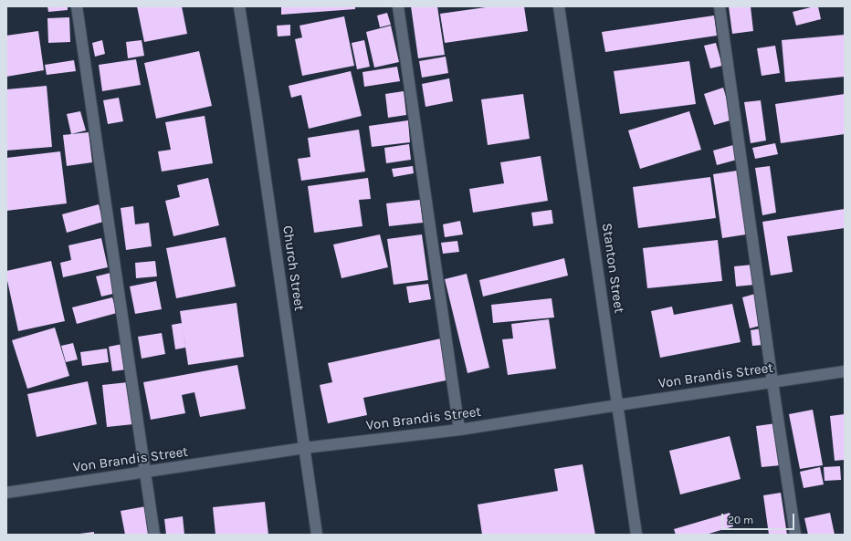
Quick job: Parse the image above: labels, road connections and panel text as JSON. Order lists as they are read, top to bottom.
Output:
{
  "streets": {
    "street": ["Church Street", "Stanton Street", "Von Brandis Street"]
  },
  "crossings": [
    ["Church Street", "Von Brandis Street"],
    ["Stanton Street", "Von Brandis Street"]
  ],
  "scale_bar": "20 m"
}
